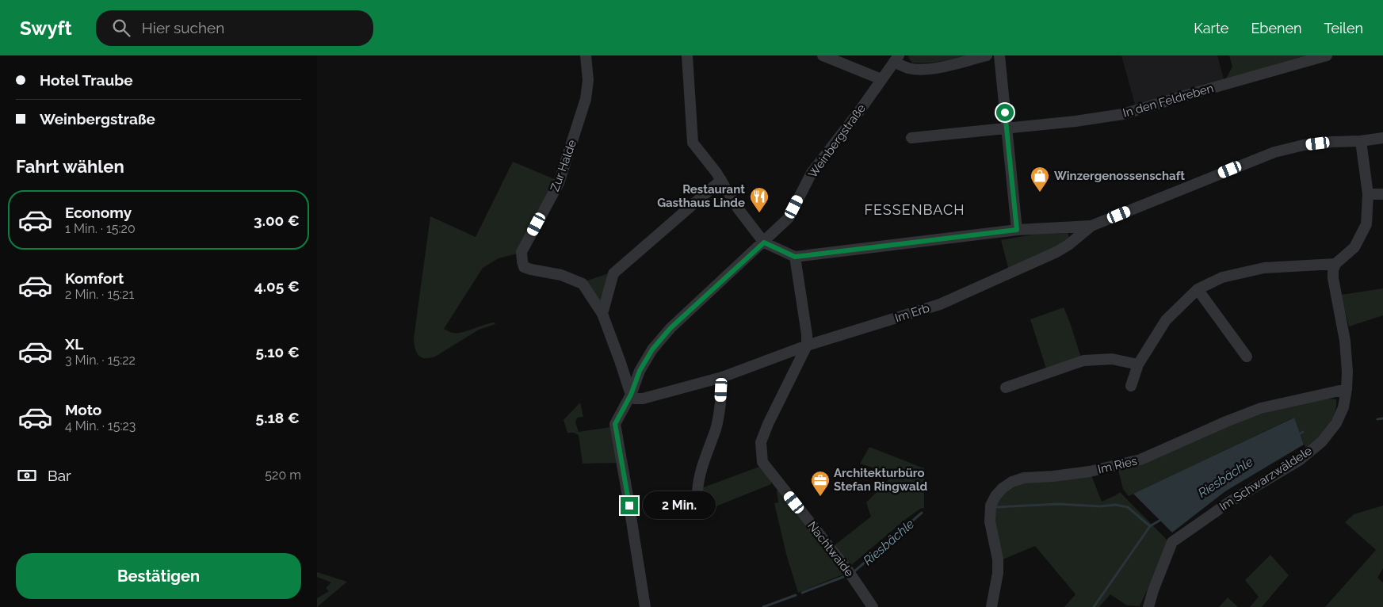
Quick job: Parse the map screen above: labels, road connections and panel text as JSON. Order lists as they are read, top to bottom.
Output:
{
  "streets": {
    "street": [
      "In den Feldreben",
      "Weinbergstraße",
      "Zur Halde",
      "Im Erb",
      "Im Ries",
      "Im Schwarzwäldele",
      "Nachtwaide"
    ]
  },
  "crossings": [
    ["Weinbergstraße", "Zur Halde"],
    ["Weinbergstraße", "Im Erb"],
    ["Zur Halde", "Im Erb"],
    ["Im Erb", "Nachtwaide"],
    ["Im Ries", "Im Schwarzwäldele"]
  ],
  "districts": ["FESSENBACH"],
  "water": ["Riesbächle"],
  "places": {
    "shop": ["Winzergenossenschaft"],
    "restaurant": ["Restaurant Gasthaus Linde"],
    "office": ["Architekturbüro Stefan Ringwald"]
  },
  "page": {
    "header": "Swyft",
    "search": "Hier suchen",
    "nav": ["Karte", "Ebenen", "Teilen"],
    "banner": ["Hotel Traube", "Weinbergstraße"],
    "heading": "Fahrt wählen",
    "list": [
      {
        "name": "Economy",
        "note": "1 Min. · 15:20",
        "value": "3.00 €"
      },
      {
        "name": "Komfort",
        "note": "2 Min. · 15:21",
        "value": "4.05 €"
      },
      {
        "name": "XL",
        "note": "3 Min. · 15:22",
        "value": "5.10 €"
      },
      {
        "name": "Moto",
        "note": "4 Min. · 15:23",
        "value": "5.18 €"
      }
    ],
    "pay": ["Bar", "520 m"],
    "bubble": "2 Min.",
    "buttons": "Bestätigen"
  }
}
